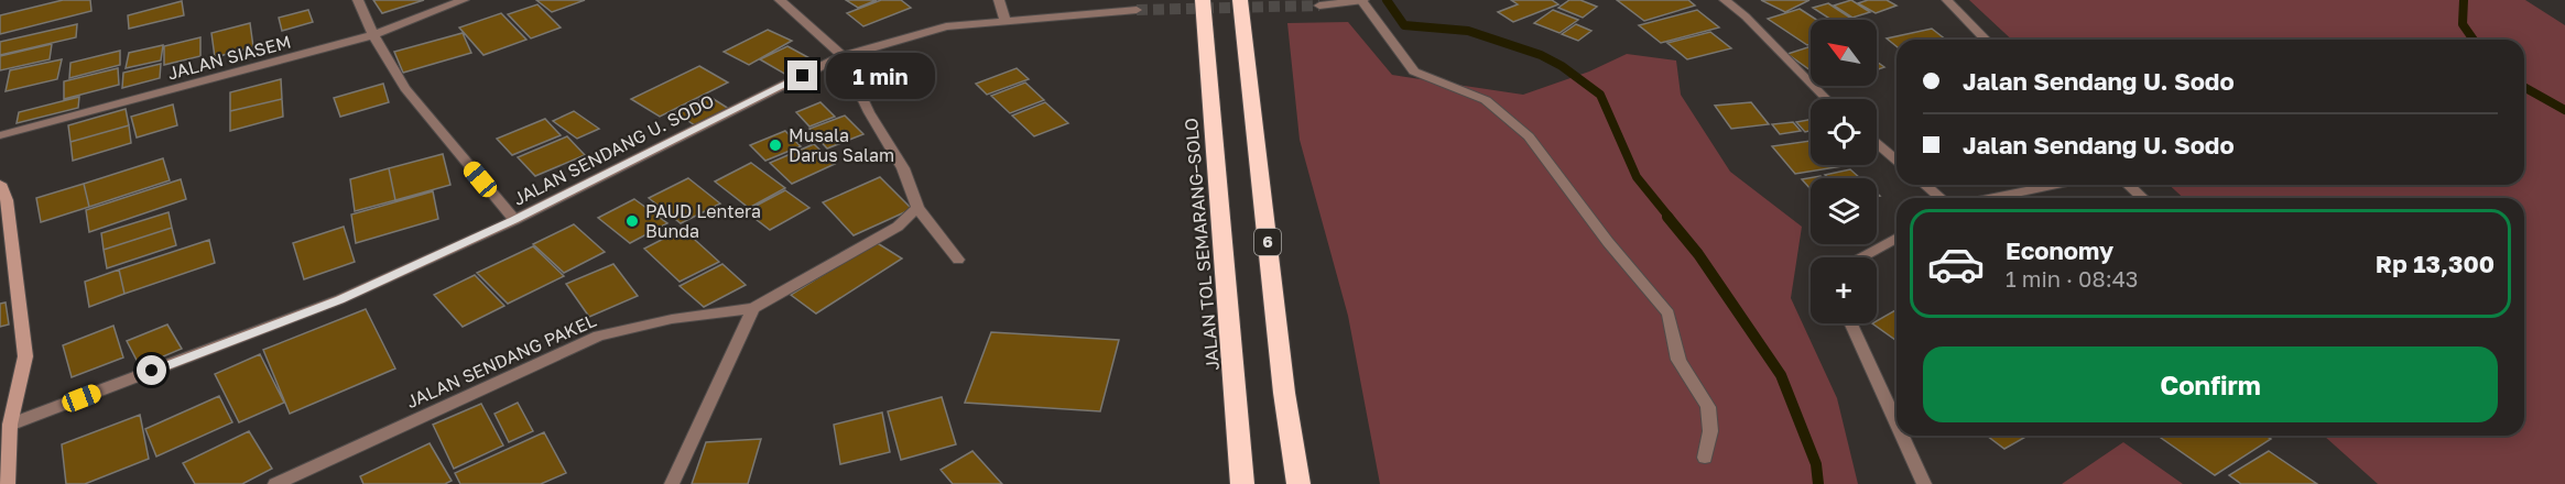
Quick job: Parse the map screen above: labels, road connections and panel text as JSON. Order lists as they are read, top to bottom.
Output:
{
  "streets": {
    "highway": ["6", "JALAN TOL SEMARANG–SOLO"],
    "street": ["JALAN SIASEM", "JALAN SENDANG U. SODO", "JALAN SENDANG PAKEL"]
  },
  "places": ["Musala Darus Salam", "PAUD Lentera Bunda"],
  "north": "top left",
  "page": {
    "map_buttons": "+",
    "banner": ["Jalan Sendang U. Sodo", "Jalan Sendang U. Sodo"],
    "bubble": "1 min",
    "list": [
      {
        "name": "Economy",
        "note": "1 min · 08:43",
        "value": "Rp 13,300"
      }
    ],
    "buttons": "Confirm"
  }
}
